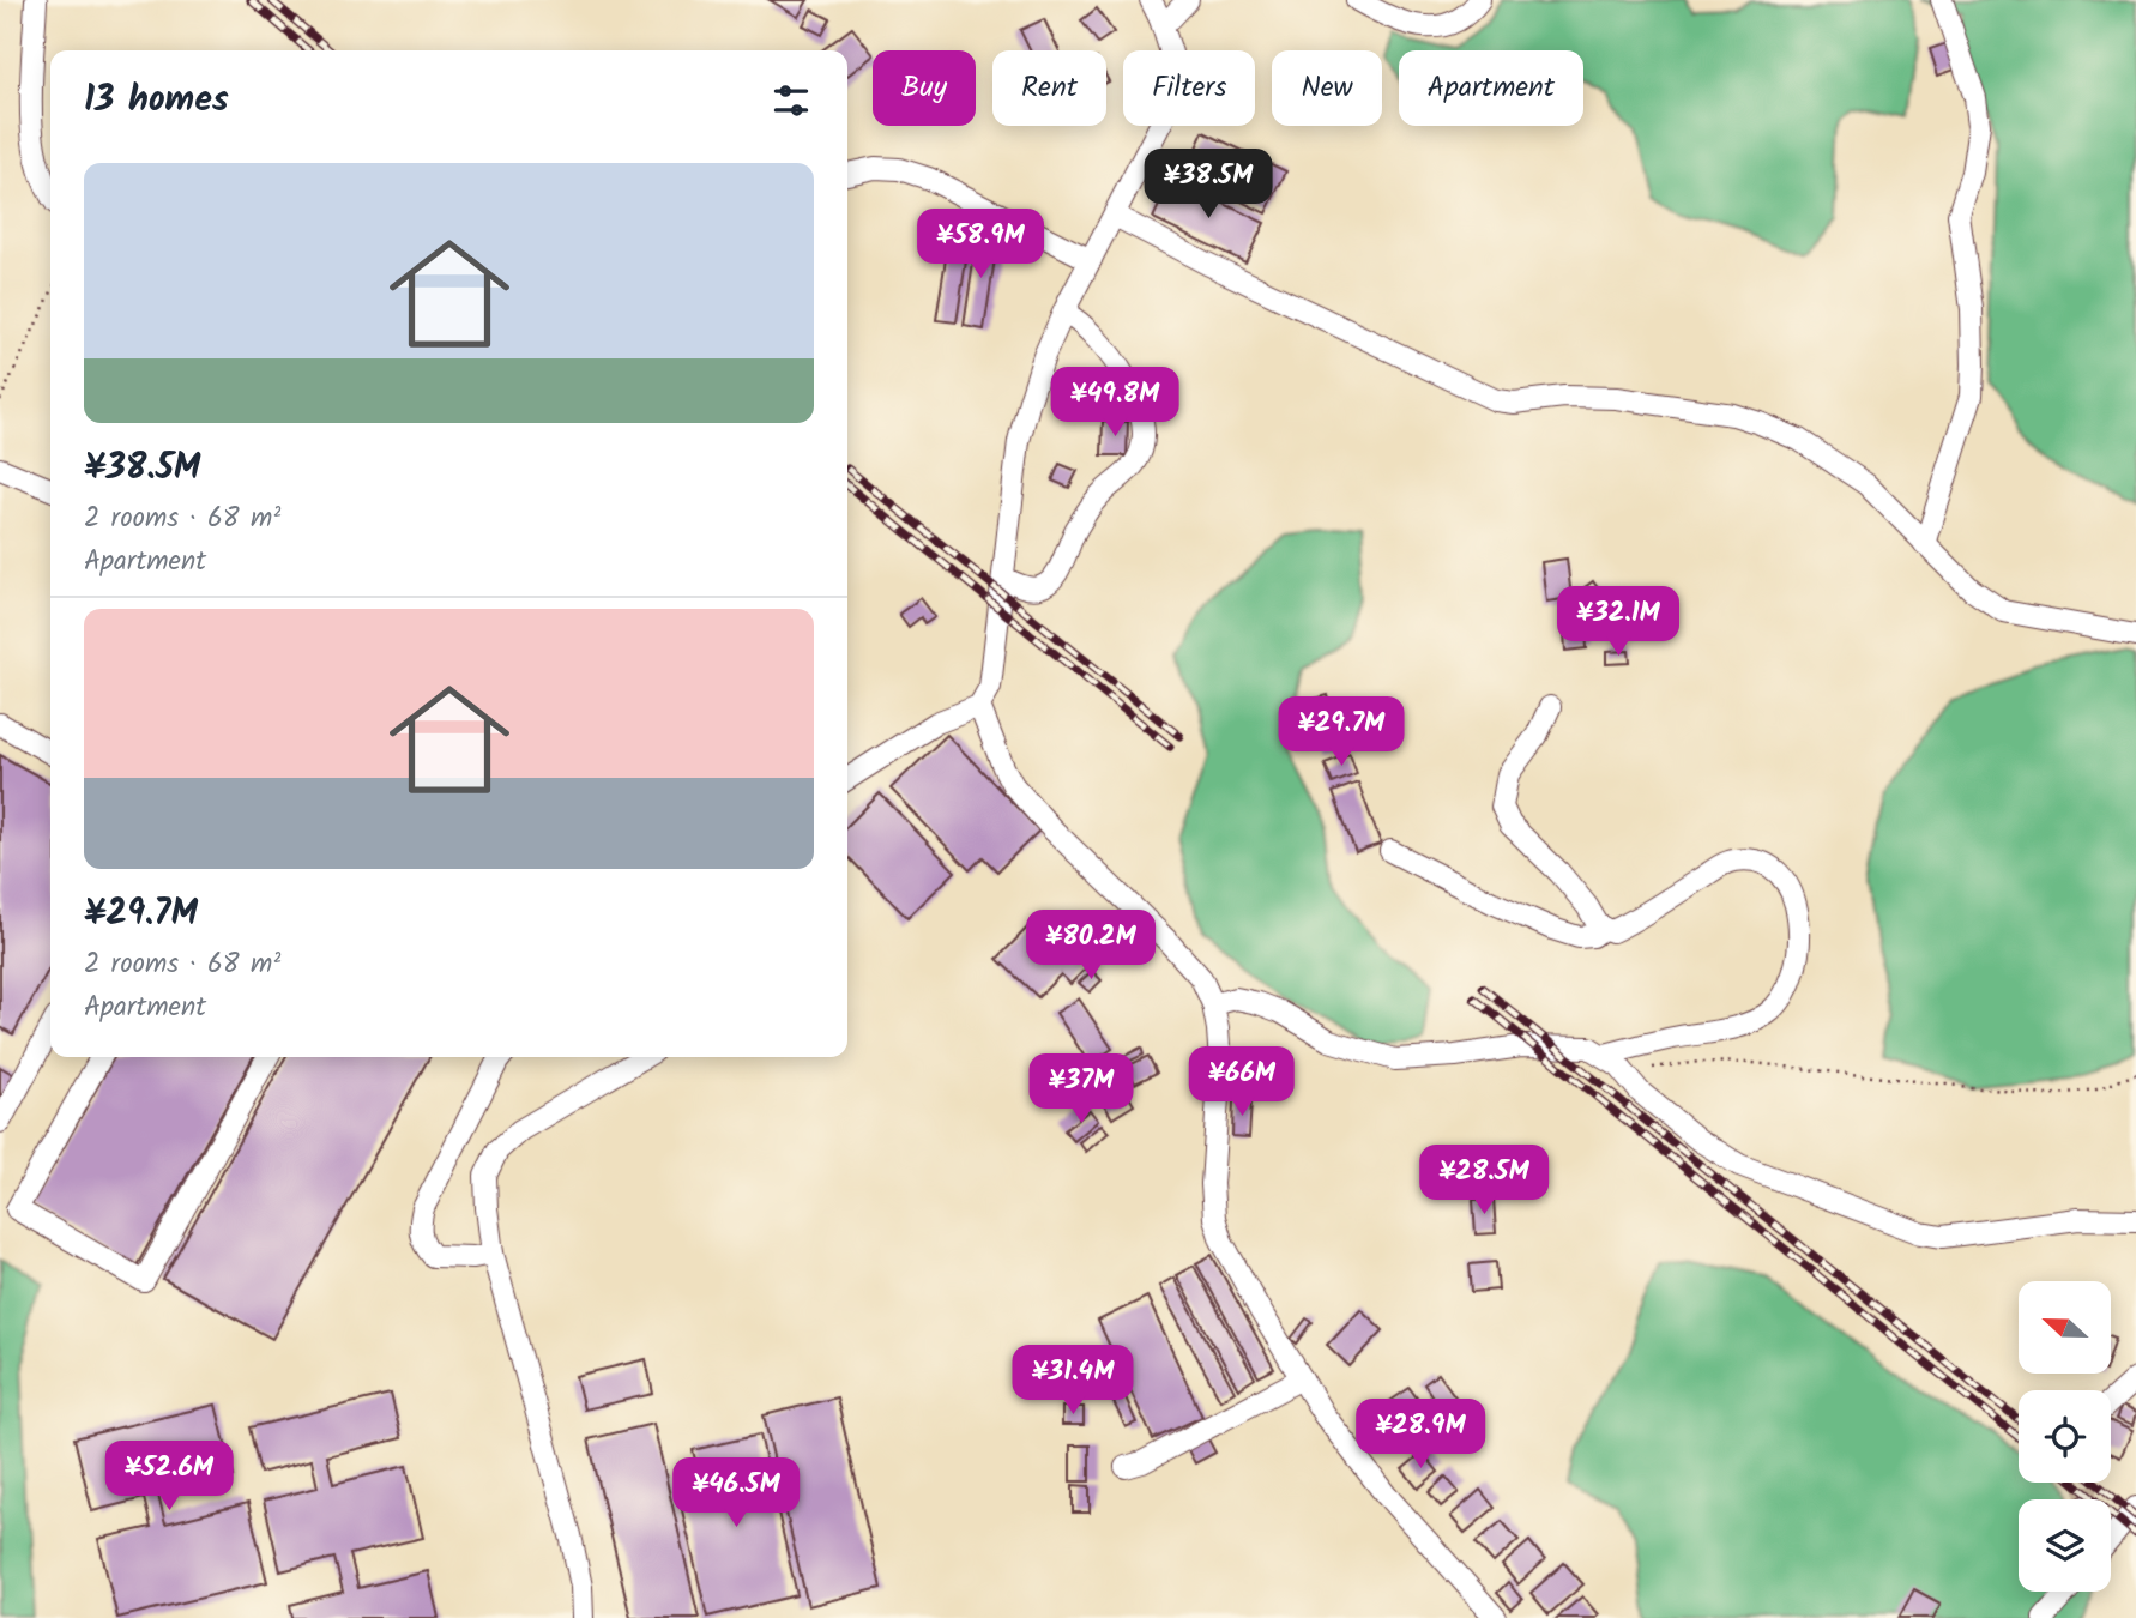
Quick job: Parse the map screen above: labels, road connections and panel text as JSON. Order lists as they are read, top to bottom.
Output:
{
  "north": "left",
  "page": {
    "chip": [
      "Buy",
      "Rent",
      "Filters",
      "New",
      "Apartment"
    ],
    "heading": "13 homes",
    "price": [
      "¥38.5M",
      "¥58.9M",
      "¥49.8M",
      "¥32.1M",
      "¥29.7M",
      "¥80.2M",
      "¥66M",
      "¥37M",
      "¥28.5M",
      "¥31.4M",
      "¥28.9M",
      "¥52.6M",
      "¥46.5M"
    ],
    "list": [
      {
        "name": "¥38.5M",
        "note": "2 rooms · 68 m² · Apartment"
      },
      {
        "name": "¥29.7M",
        "note": "2 rooms · 68 m² · Apartment"
      }
    ]
  }
}
